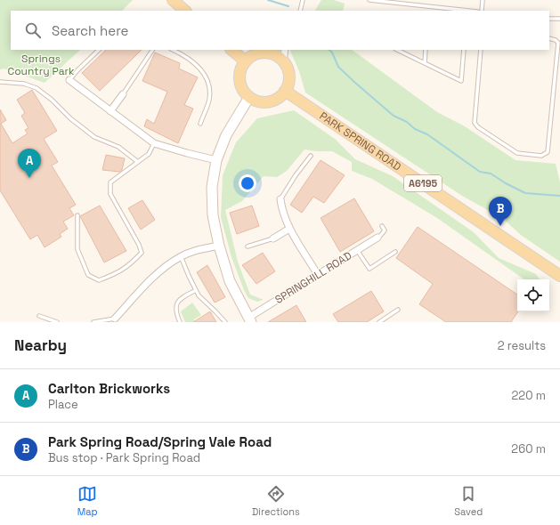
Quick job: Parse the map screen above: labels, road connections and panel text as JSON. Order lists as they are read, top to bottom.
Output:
{
  "streets": {
    "main road": ["PARK SPRING ROAD", "A6195"],
    "street": ["SPRINGHILL ROAD"]
  },
  "parks": ["Springs Country Park"],
  "page": {
    "search": "Search here",
    "pins": ["A", "B"],
    "heading": ["Nearby", "2 results"],
    "list": [
      {
        "mark": "A",
        "name": "Carlton Brickworks",
        "note": "Place",
        "value": "220 m"
      },
      {
        "mark": "B",
        "name": "Park Spring Road/Spring Vale Road",
        "note": "Bus stop · Park Spring Road",
        "value": "260 m"
      }
    ],
    "nav": ["Map", "Directions", "Saved"]
  }
}
